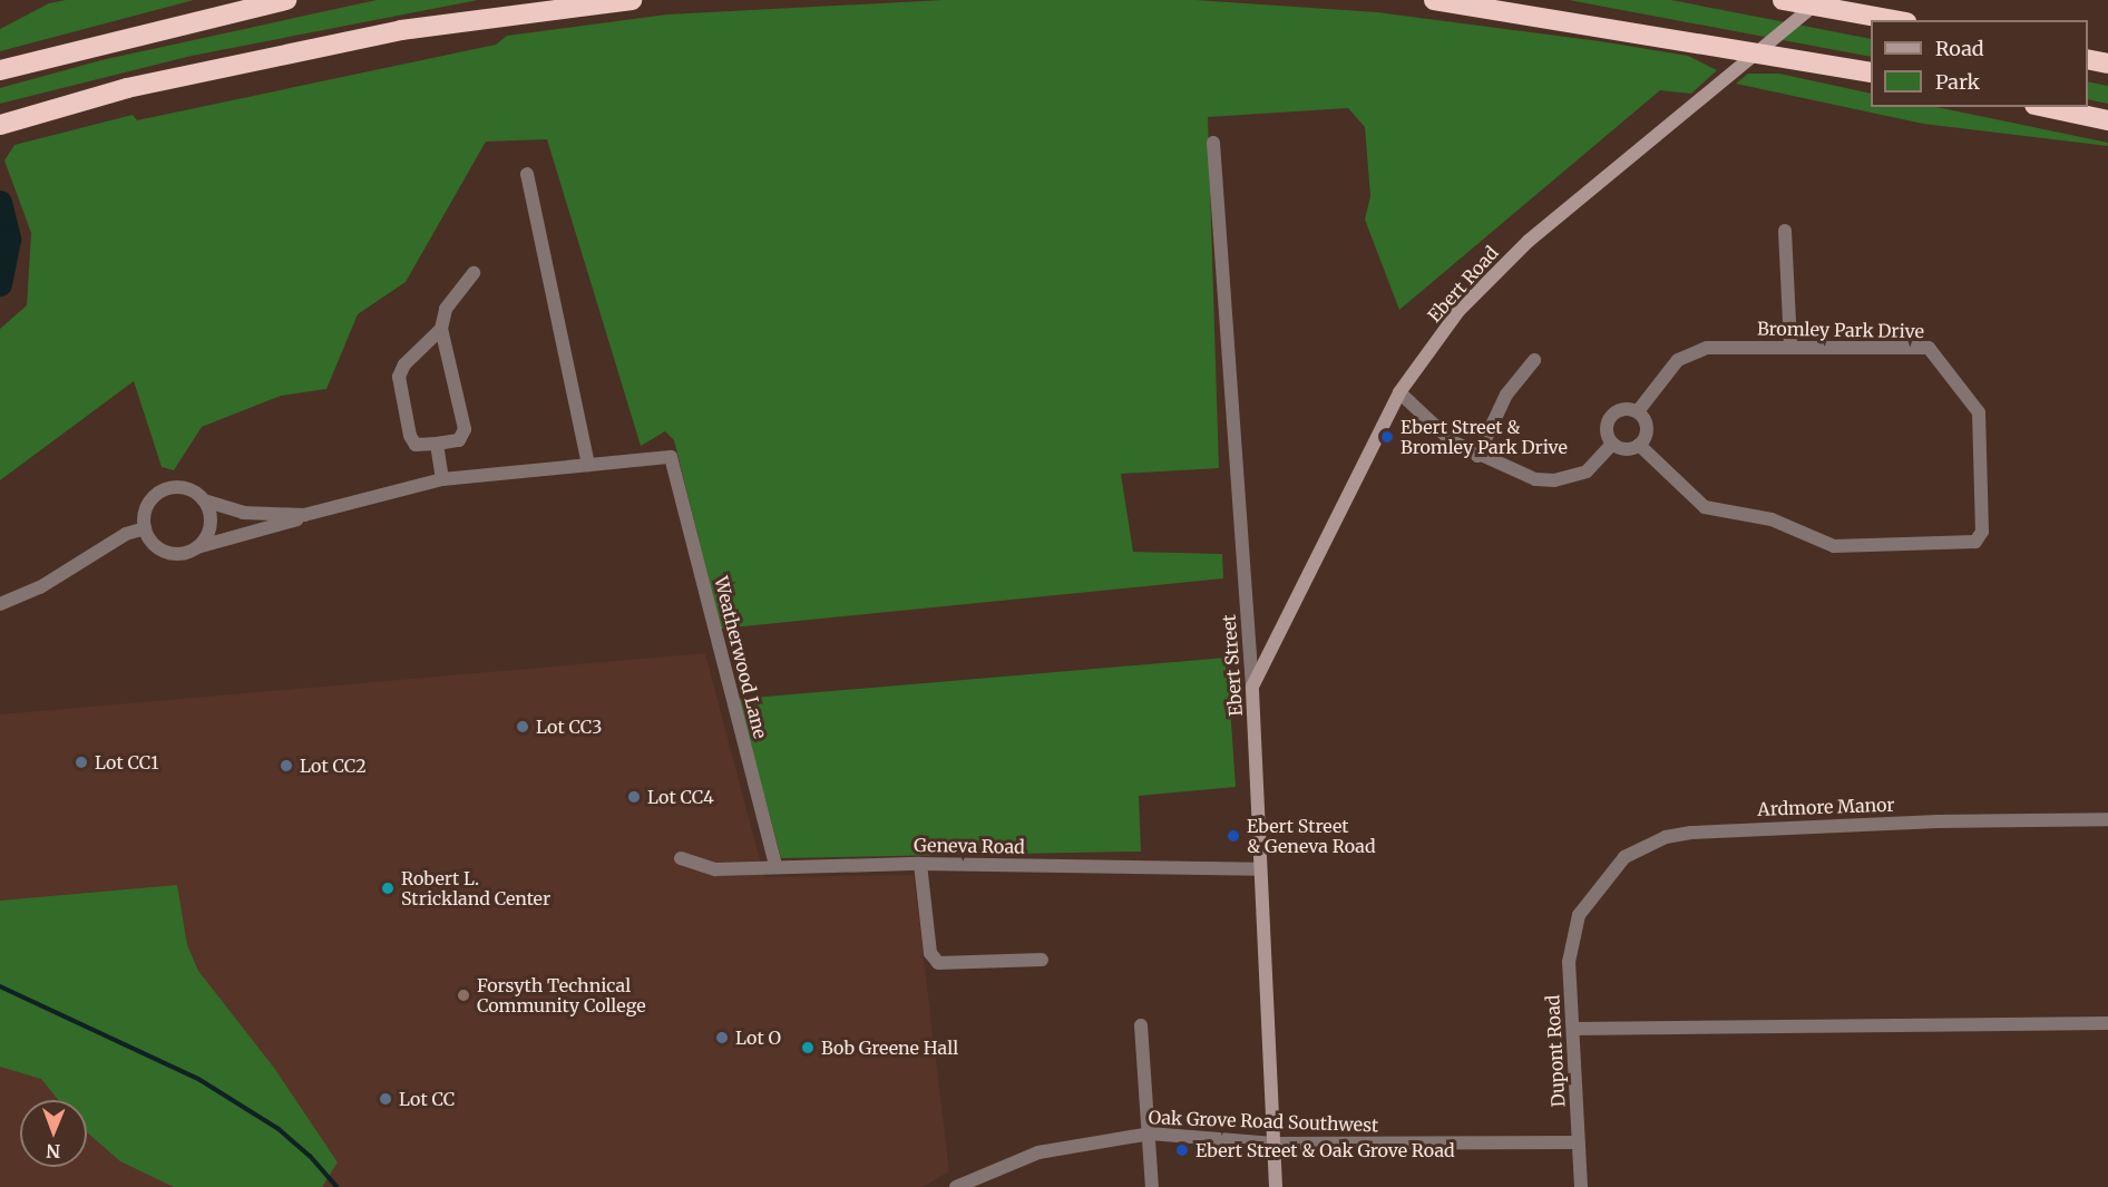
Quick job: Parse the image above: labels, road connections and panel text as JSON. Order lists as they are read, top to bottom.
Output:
{
  "streets": {
    "main road": ["Ebert Road", "Ebert Street"],
    "street": [
      "Bromley Park Drive",
      "Weatherwood Lane",
      "Ardmore Manor",
      "Geneva Road",
      "Dupont Road",
      "Oak Grove Road Southwest"
    ]
  },
  "crossings": [
    ["Ebert Road", "Ebert Street"],
    ["Weatherwood Lane", "Geneva Road"],
    ["Ebert Street", "Geneva Road"],
    ["Ebert Street", "Oak Grove Road Southwest"],
    ["Ardmore Manor", "Dupont Road"],
    ["Dupont Road", "Oak Grove Road Southwest"]
  ],
  "places": [
    "Ebert Street & Bromley Park Drive",
    "Lot CC3",
    "Lot CC1",
    "Lot CC2",
    "Lot CC4",
    "Ebert Street & Geneva Road",
    "Robert L. Strickland Center",
    "Forsyth Technical Community College",
    "Lot O",
    "Bob Greene Hall",
    "Lot CC",
    "Ebert Street & Oak Grove Road"
  ],
  "legend": ["Road", "Park"],
  "north": "bottom"
}
